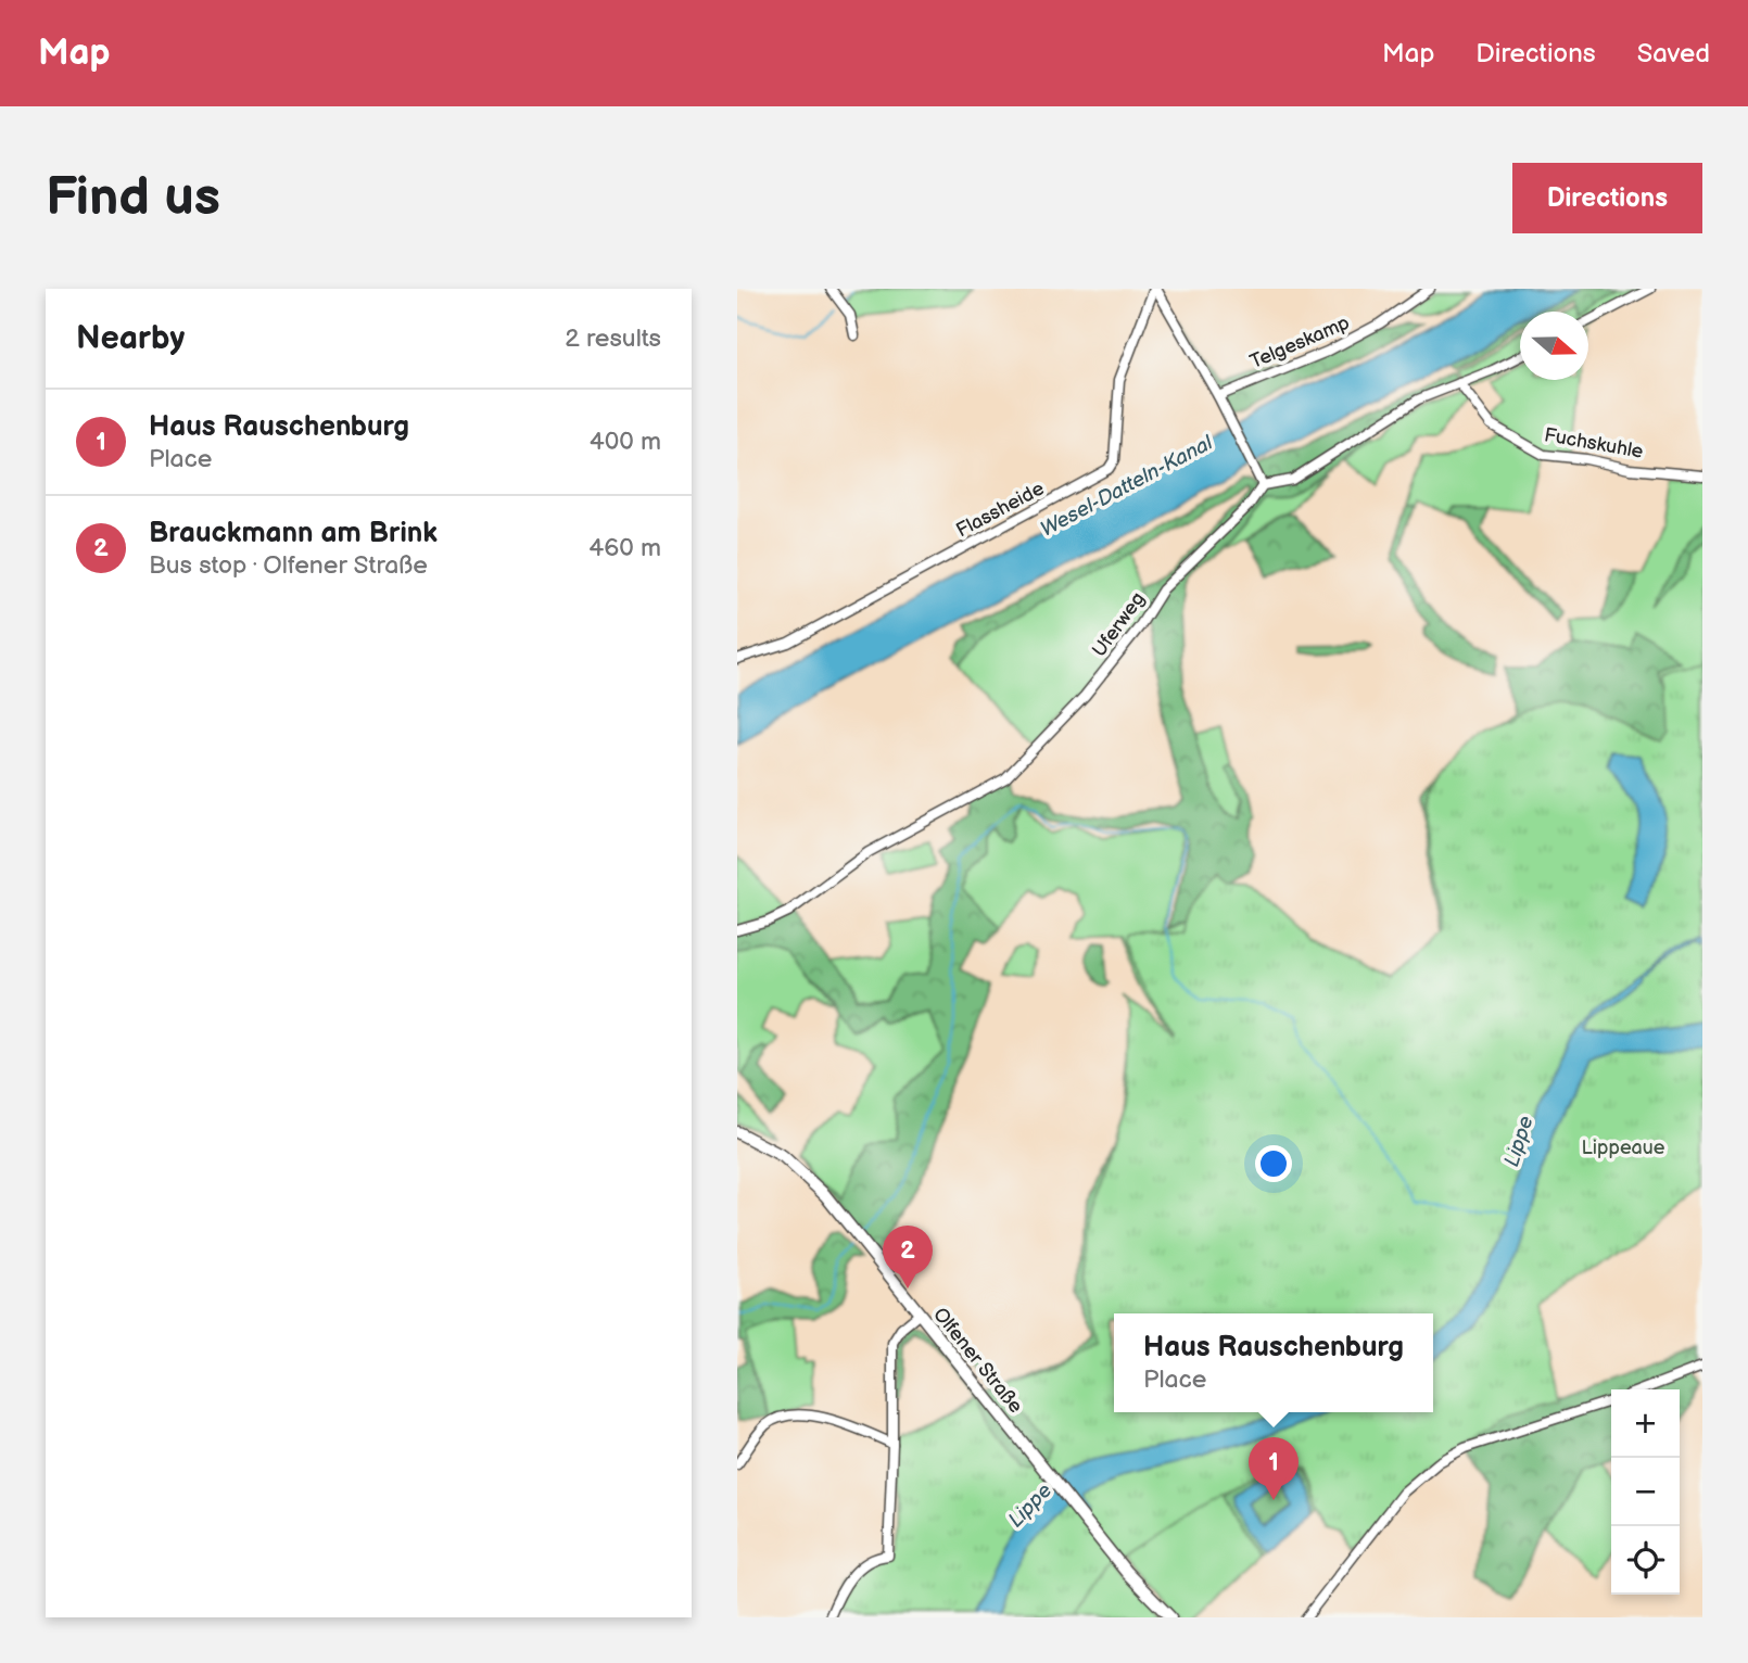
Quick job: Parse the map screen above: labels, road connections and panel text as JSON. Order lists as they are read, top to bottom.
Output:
{
  "streets": {
    "main road": ["Olfener Straße"],
    "street": [
      "Telgeskamp",
      "Fuchskuhle",
      "Flassheide",
      "Uferweg"
    ]
  },
  "water": ["Wesel-Datteln-Kanal", "Lippe"],
  "parks": ["Lippeaue"],
  "north": "right",
  "page": {
    "header": "Map",
    "nav": ["Map", "Directions", "Saved"],
    "buttons": "Directions",
    "title": "Find us",
    "heading": ["Nearby", "2 results"],
    "list": [
      {
        "mark": "1",
        "name": "Haus Rauschenburg",
        "note": "Place",
        "value": "400 m"
      },
      {
        "mark": "2",
        "name": "Brauckmann am Brink",
        "note": "Bus stop · Olfener Straße",
        "value": "460 m"
      }
    ],
    "pins": ["2", "1"],
    "popup": ["Haus Rauschenburg", "Place"],
    "map_buttons": ["+", "−"]
  }
}
